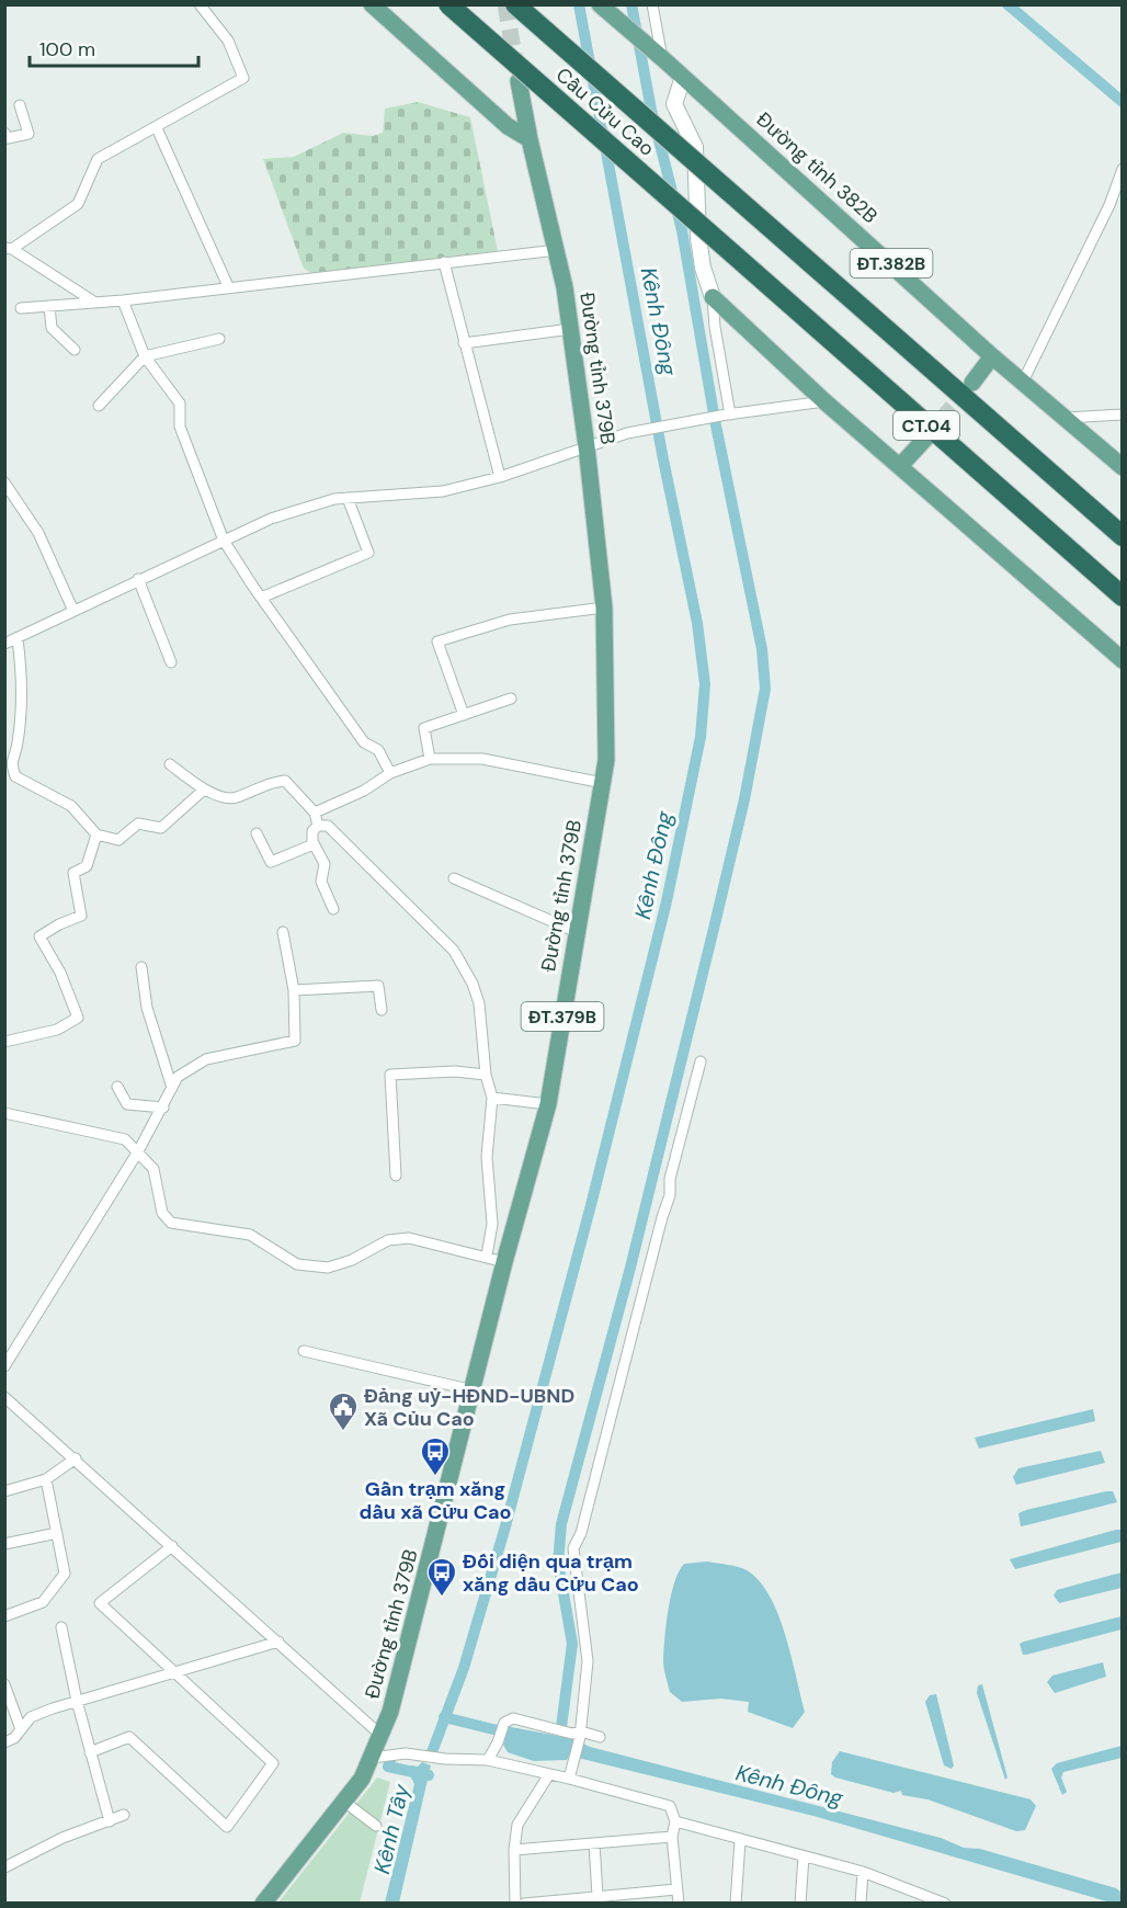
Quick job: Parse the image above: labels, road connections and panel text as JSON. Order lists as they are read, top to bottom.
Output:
{
  "streets": {
    "highway": ["Cầu Cửu Cao", "CT.04"],
    "main road": [
      "Đường tỉnh 382B",
      "ĐT.382B",
      "Đường tỉnh 379B",
      "ĐT.379B"
    ]
  },
  "crossings": [
    ["Cầu Cửu Cao", "CT.04"]
  ],
  "water": ["Kênh Đông", "Kênh Tây"],
  "places": {
    "public building": ["Đảng uỷ-HĐND-UBND Xã Củu Cao"],
    "bus stop": ["Gần trạm xăng dầu xã Cửu Cao", "Đối diện qua trạm xăng dầu Cửu Cao"]
  },
  "scale_bar": "100 m"
}
